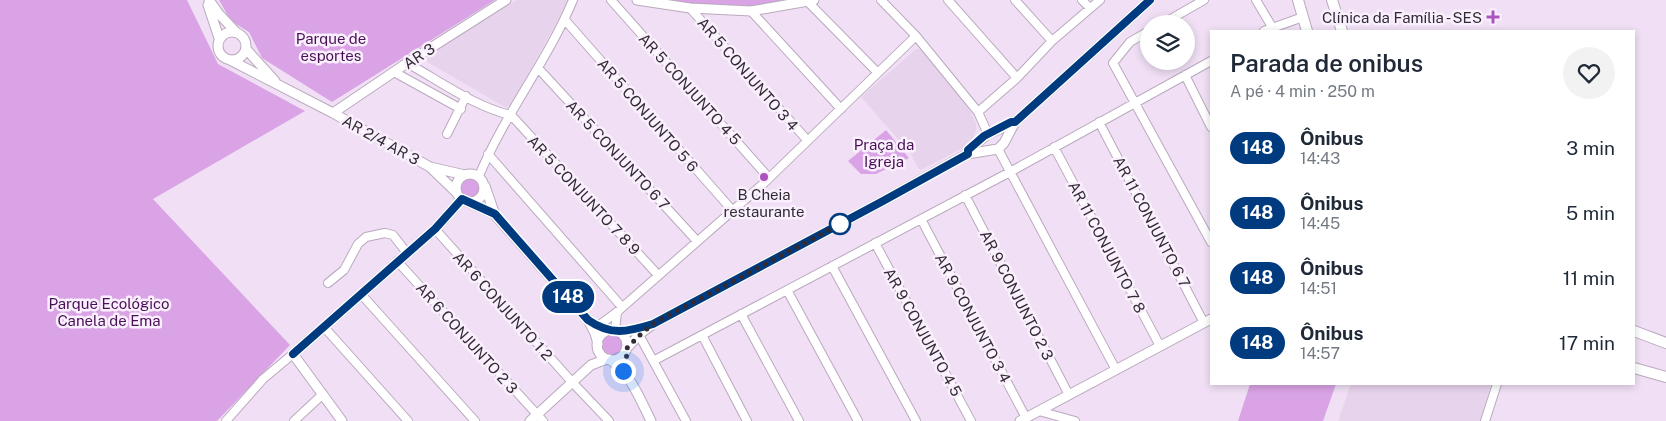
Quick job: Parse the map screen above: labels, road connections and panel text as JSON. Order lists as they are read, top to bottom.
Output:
{
  "streets": {
    "street": [
      "AR 3",
      "AR 5 CONJUNTO 3 4",
      "AR 5 CONJUNTO 4 5",
      "AR 5 CONJUNTO 5 6",
      "AR 2/4 AR 3",
      "AR 5 CONJUNTO 6 7",
      "AR 5 CONJUNTO 7 8 9",
      "AR 11 CONJUNTO 6 7",
      "AR 11 CONJUNTO 7 8",
      "AR 9 CONJUNTO 2 3",
      "AR 6 CONJUNTO 1 2",
      "AR 9 CONJUNTO 3 4",
      "AR 9 CONJUNTO 4 5",
      "AR 6 CONJUNTO 2 3"
    ]
  },
  "crossings": [
    ["AR 3", "AR 2/4 AR 3"]
  ],
  "parks": ["Parque de esportes", "Praça da Igreja", "Parque Ecológico Canela de Ema"],
  "places": {
    "health": ["Clínica da Família - SES"],
    "other": ["B Cheia restaurante"]
  },
  "lines": ["bus line 148"],
  "page": {
    "on_map": "148",
    "heading": ["Parada de onibus", "A pé · 4 min · 250 m"],
    "list": [
      {
        "mark": "148",
        "name": "Ônibus",
        "note": "14:43",
        "value": "3 min"
      },
      {
        "mark": "148",
        "name": "Ônibus",
        "note": "14:45",
        "value": "5 min"
      },
      {
        "mark": "148",
        "name": "Ônibus",
        "note": "14:51",
        "value": "11 min"
      },
      {
        "mark": "148",
        "name": "Ônibus",
        "note": "14:57",
        "value": "17 min"
      }
    ]
  }
}
